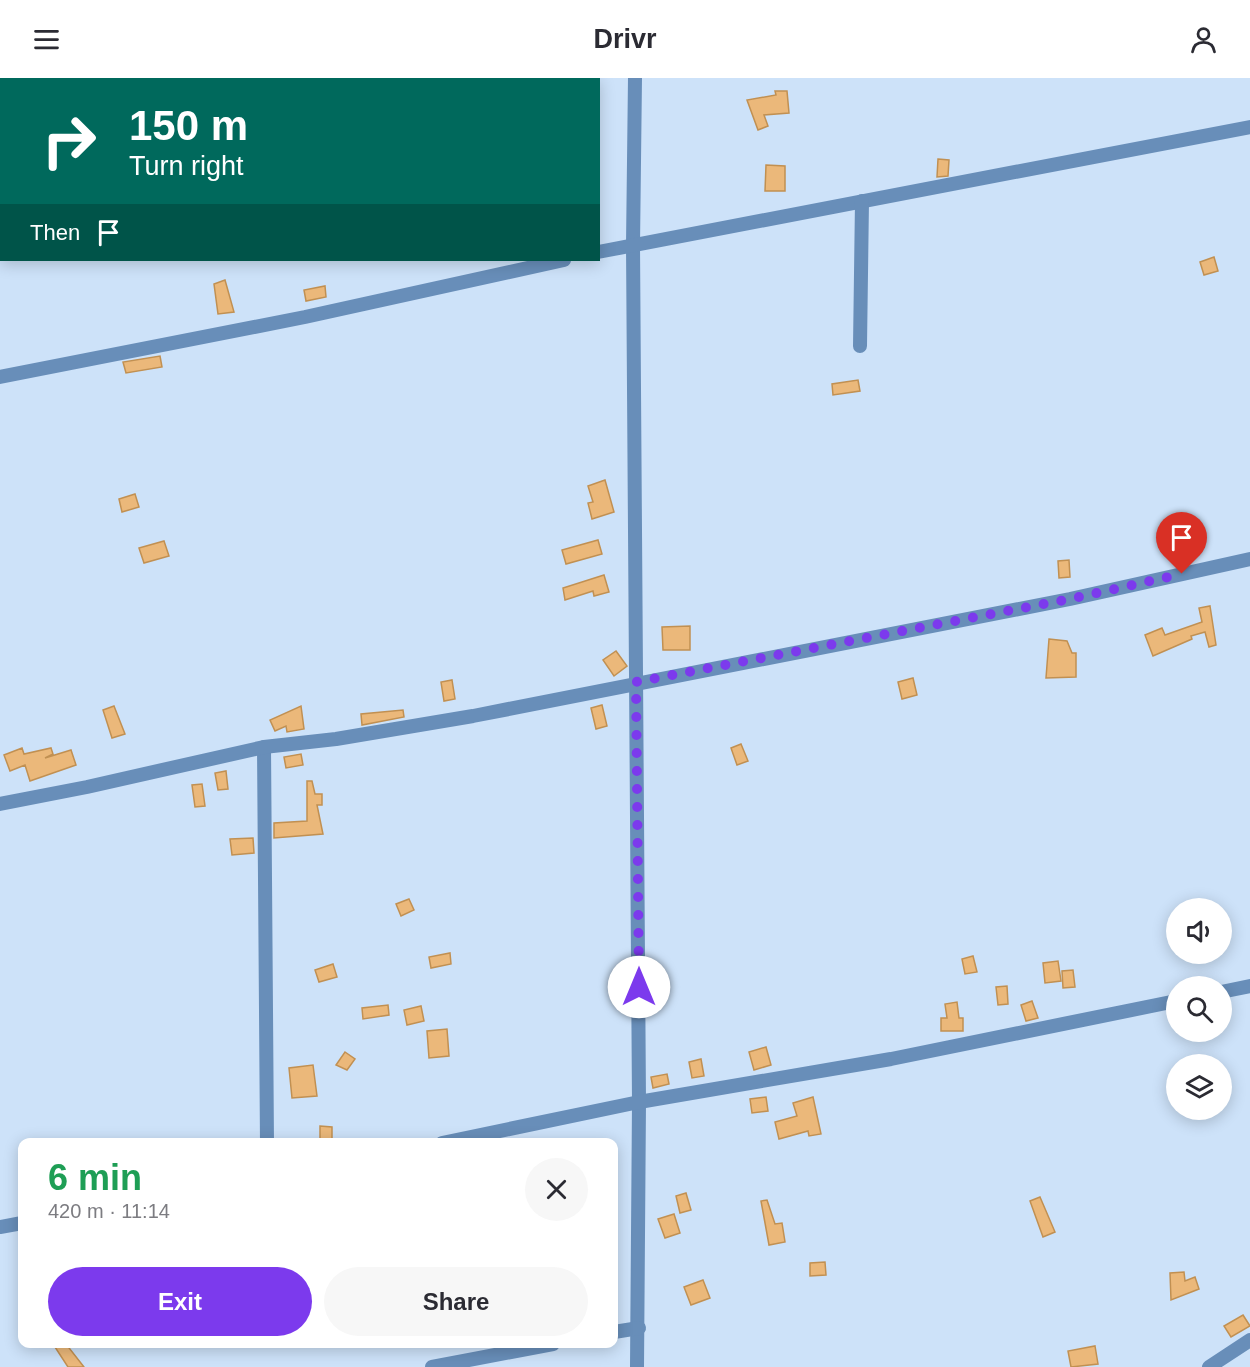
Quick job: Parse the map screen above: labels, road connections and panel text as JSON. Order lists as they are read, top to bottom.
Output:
{
  "page": {
    "header": "Drivr",
    "turn": ["150 m", "Turn right"],
    "then": "Then",
    "heading": ["6 min", "420 m · 11:14"],
    "buttons": ["Exit", "Share"]
  }
}
